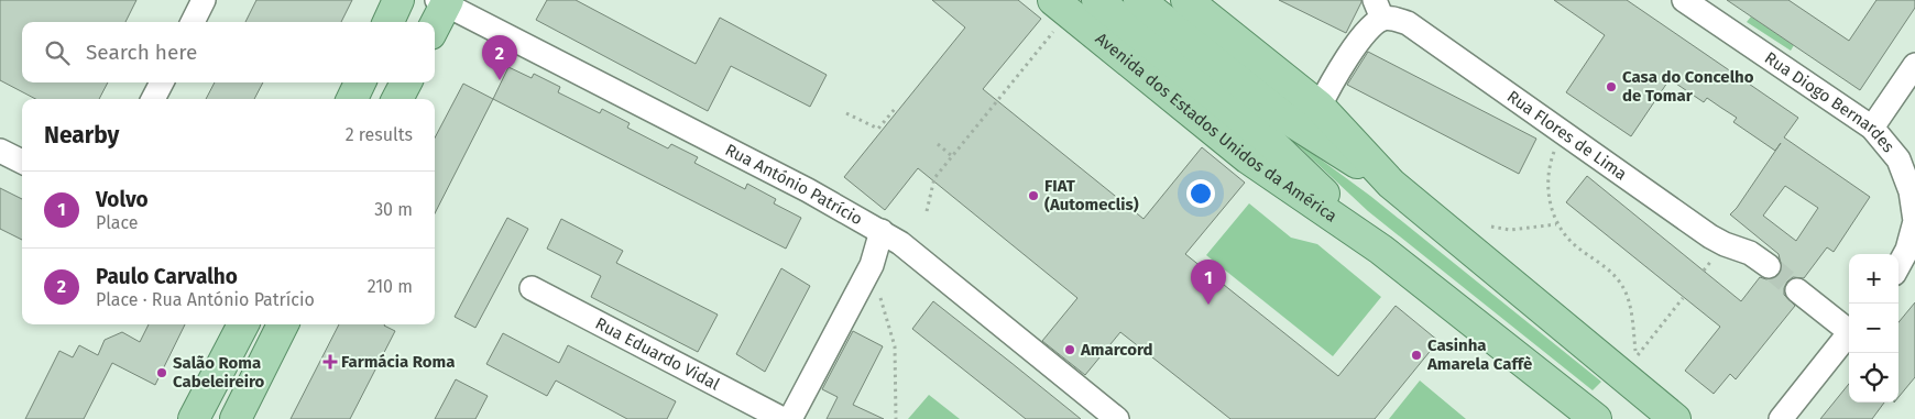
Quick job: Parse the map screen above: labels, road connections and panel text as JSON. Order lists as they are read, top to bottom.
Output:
{
  "streets": {
    "main road": ["Avenida dos Estados Unidos da América"],
    "street": [
      "Rua Diogo Bernardes",
      "Rua Flores de Lima",
      "Rua António Patrício",
      "Rua Eduardo Vidal"
    ]
  },
  "places": {
    "other": [
      "Casa do Concelho de Tomar",
      "FIAT (Automeclis)",
      "Amarcord",
      "Casinha Amarela Caffè",
      "Salão Roma Cabeleireiro"
    ],
    "health": ["Farmácia Roma"]
  },
  "page": {
    "search": "Search here",
    "pins": ["2", "1"],
    "heading": ["Nearby", "2 results"],
    "list": [
      {
        "mark": "1",
        "name": "Volvo",
        "note": "Place",
        "value": "30 m"
      },
      {
        "mark": "2",
        "name": "Paulo Carvalho",
        "note": "Place · Rua António Patrício",
        "value": "210 m"
      }
    ],
    "map_buttons": ["+", "−"]
  }
}
